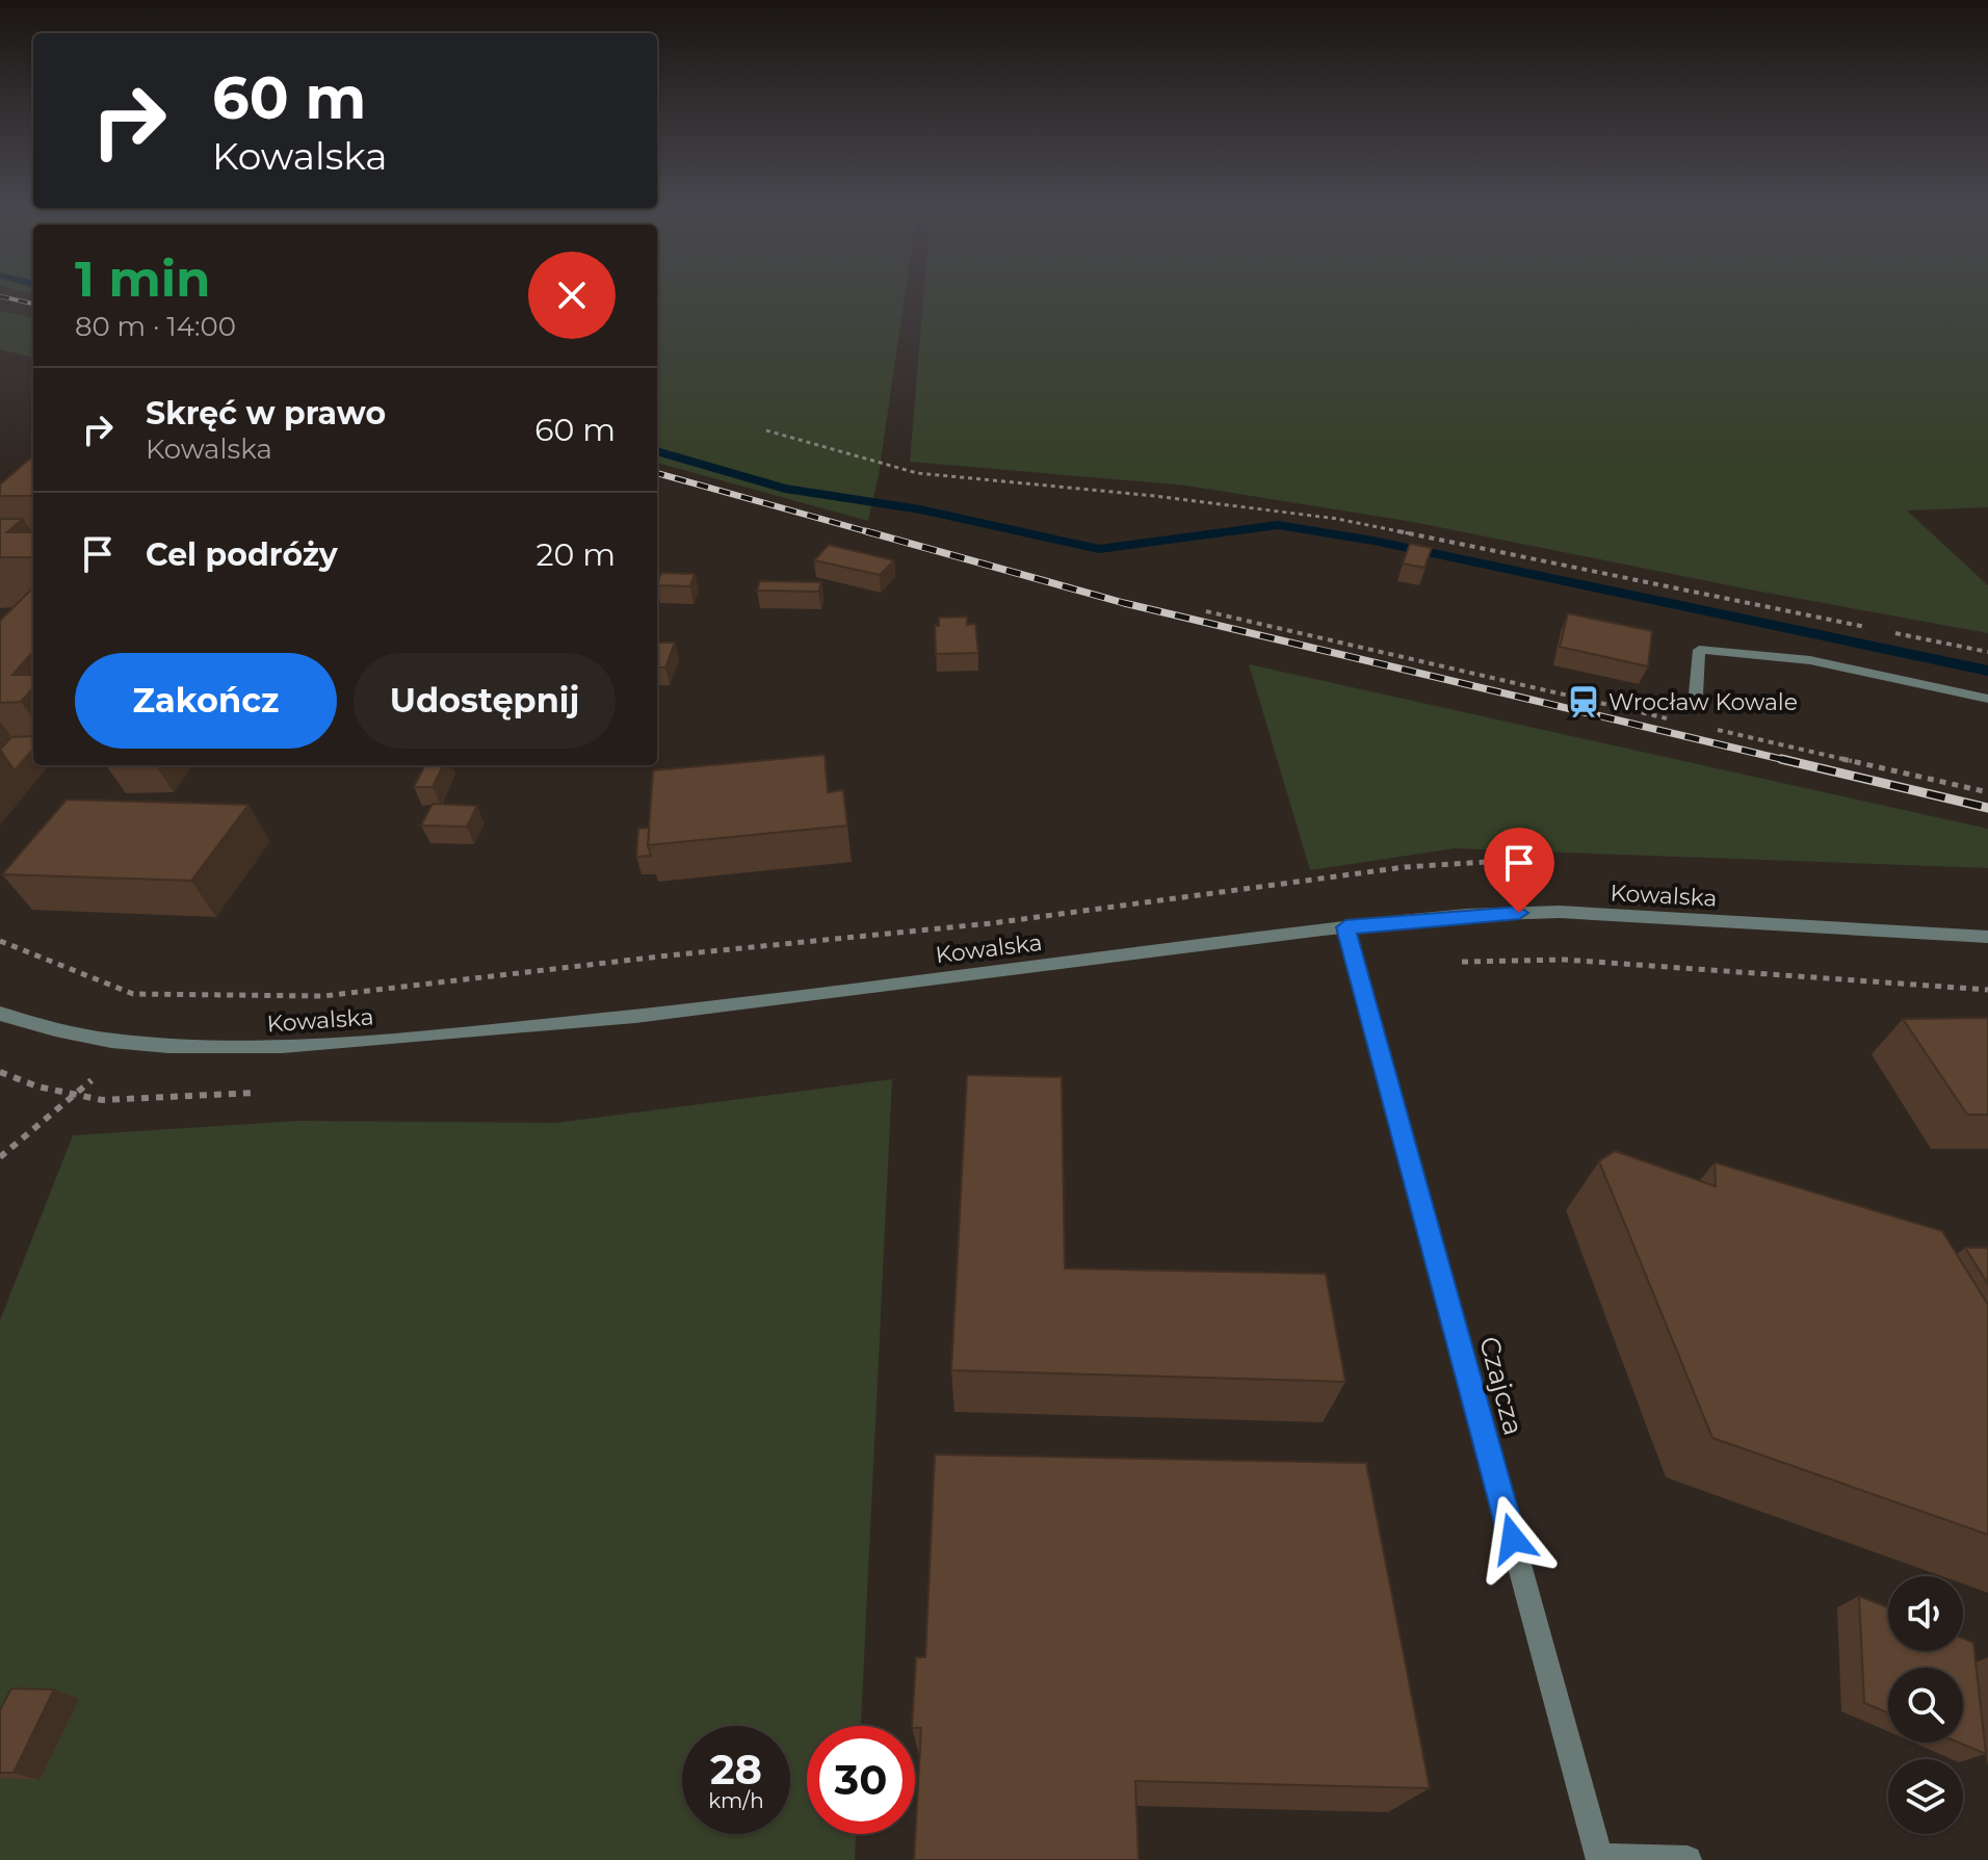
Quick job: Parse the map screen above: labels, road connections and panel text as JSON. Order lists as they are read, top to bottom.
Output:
{
  "streets": {
    "street": ["Kowalska", "Czajcza"]
  },
  "crossings": [
    ["Kowalska", "Czajcza"]
  ],
  "places": {
    "station": ["Wrocław Kowale"]
  },
  "page": {
    "turn": ["60 m", "Kowalska"],
    "heading": ["1 min", "80 m · 14:00"],
    "list": [
      {
        "name": "Skręć w prawo",
        "note": "Kowalska",
        "value": "60 m"
      },
      {
        "name": "Cel podróży",
        "value": "20 m"
      }
    ],
    "buttons": ["Zakończ", "Udostępnij"],
    "speed": "28 km/h",
    "limit": "30"
  }
}
